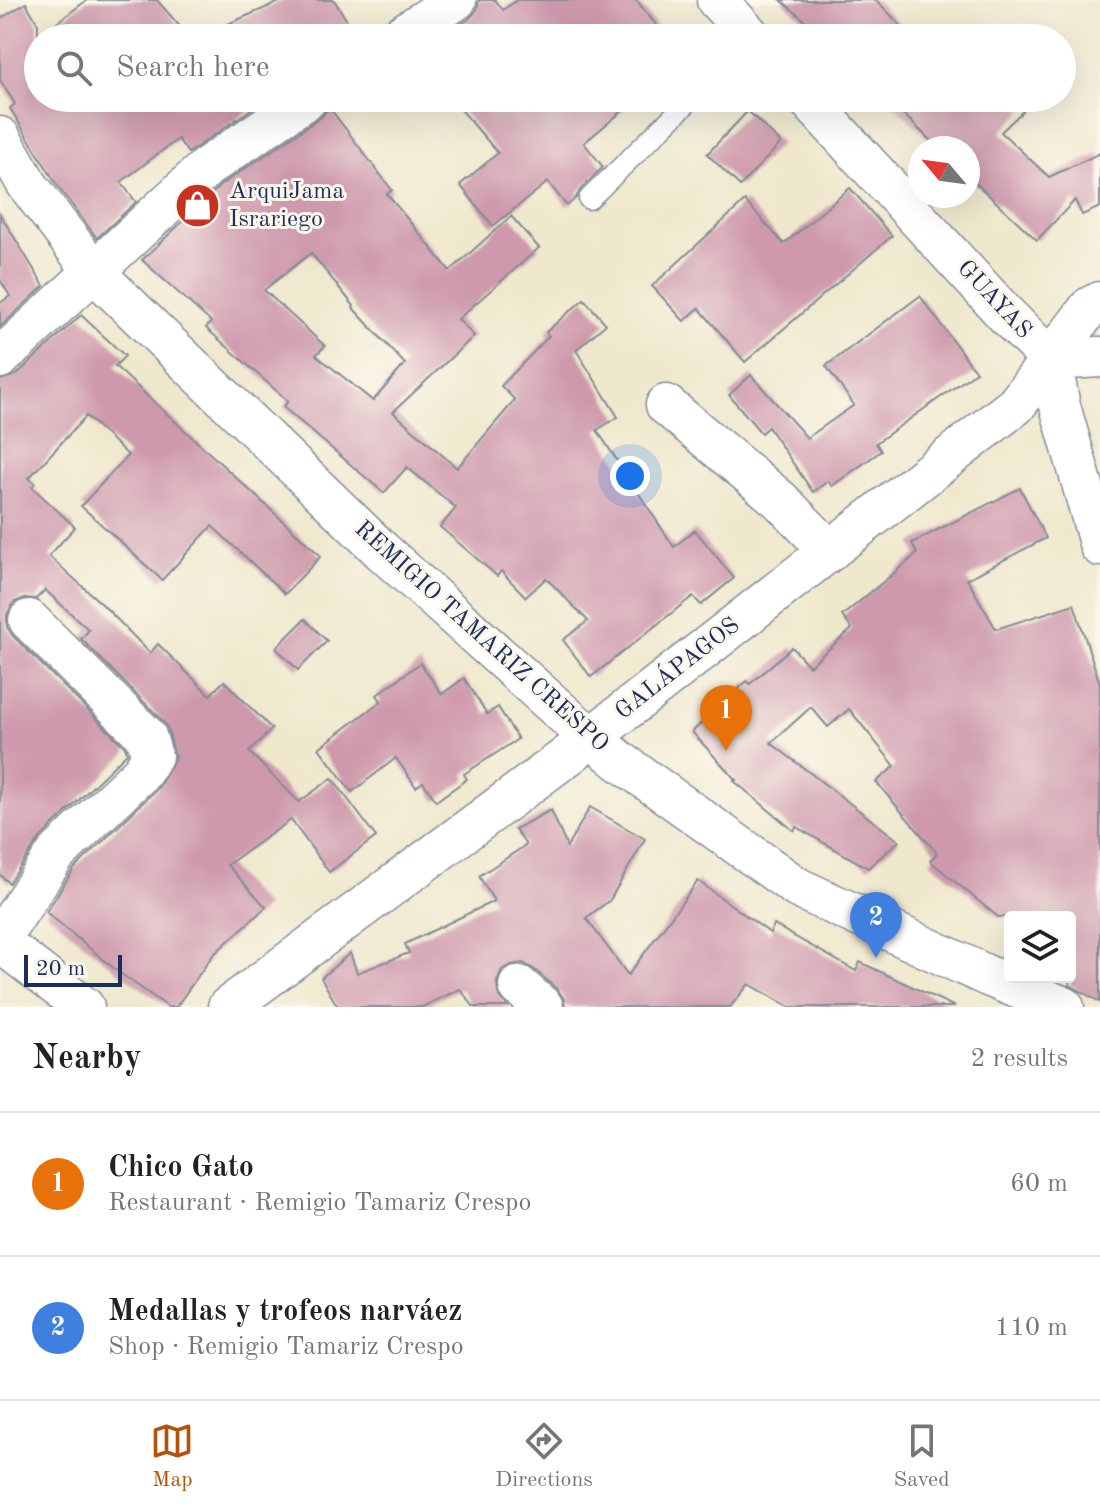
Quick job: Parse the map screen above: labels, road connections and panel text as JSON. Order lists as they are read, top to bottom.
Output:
{
  "streets": {
    "street": ["GUAYAS", "REMIGIO TAMARIZ CRESPO", "GALÁPAGOS"]
  },
  "crossings": [
    ["GUAYAS", "GALÁPAGOS"],
    ["REMIGIO TAMARIZ CRESPO", "GALÁPAGOS"]
  ],
  "places": {
    "shop": ["ArquiJama Israriego"]
  },
  "scale_bar": "20 m",
  "north": "top left",
  "page": {
    "search": "Search here",
    "pins": ["1", "2"],
    "scale": "20 m",
    "heading": ["Nearby", "2 results"],
    "list": [
      {
        "mark": "1",
        "name": "Chico Gato",
        "note": "Restaurant · Remigio Tamariz Crespo",
        "value": "60 m"
      },
      {
        "mark": "2",
        "name": "Medallas y trofeos narváez",
        "note": "Shop · Remigio Tamariz Crespo",
        "value": "110 m"
      }
    ],
    "nav": ["Map", "Directions", "Saved"]
  }
}
